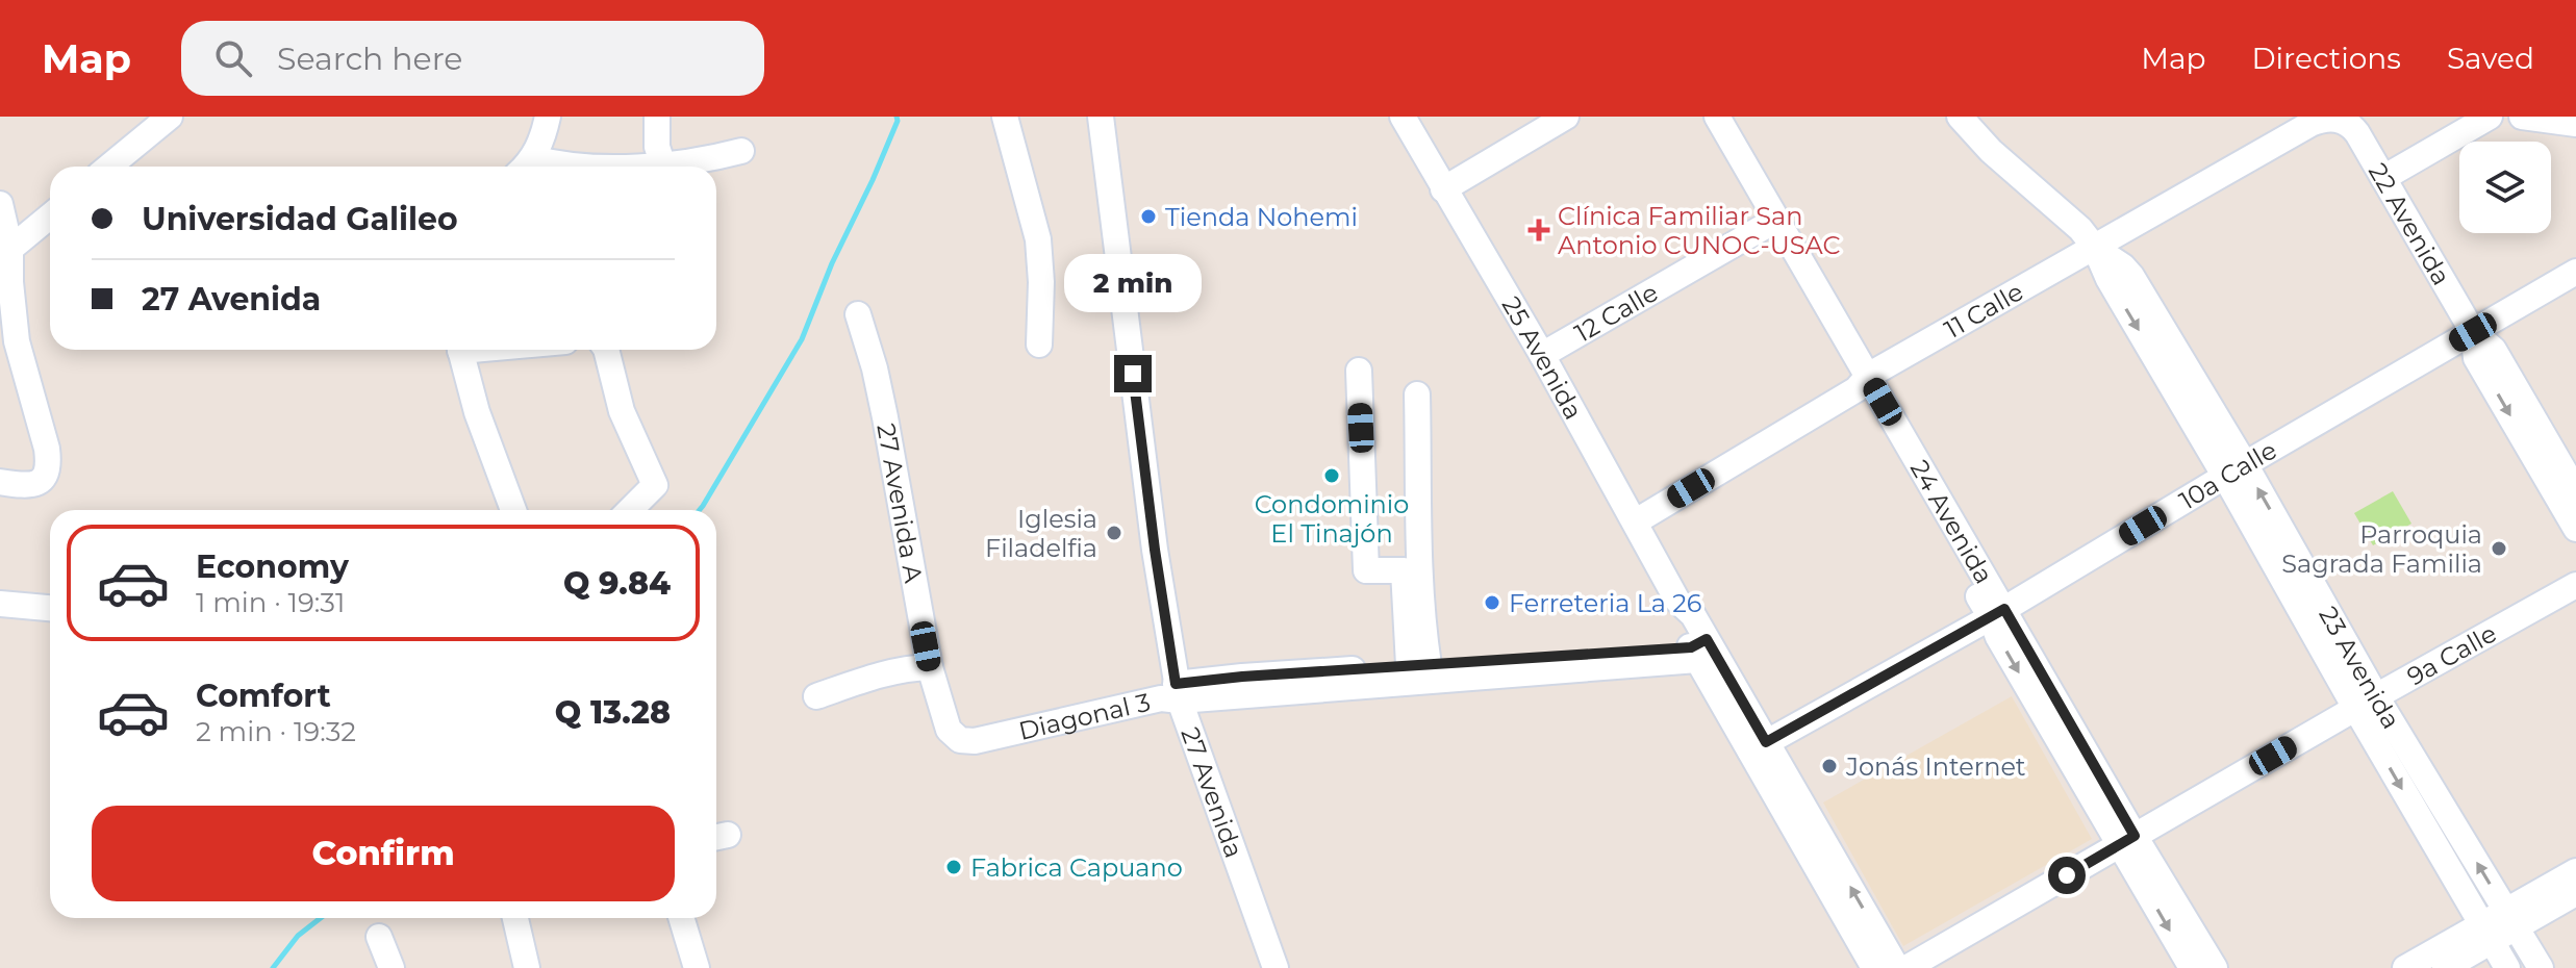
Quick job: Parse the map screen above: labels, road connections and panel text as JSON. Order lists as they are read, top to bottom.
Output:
{
  "streets": {
    "street": [
      "22 Avenida",
      "11 Calle",
      "12 Calle",
      "25 Avenida",
      "10a Calle",
      "27 Avenida A",
      "24 Avenida",
      "9a Calle",
      "23 Avenida",
      "Diagonal 3",
      "27 Avenida"
    ]
  },
  "crossings": [
    ["22 Avenida", "11 Calle"],
    ["22 Avenida", "10a Calle"],
    ["11 Calle", "25 Avenida"],
    ["11 Calle", "24 Avenida"],
    ["11 Calle", "23 Avenida"],
    ["12 Calle", "25 Avenida"],
    ["12 Calle", "24 Avenida"],
    ["25 Avenida", "10a Calle"],
    ["25 Avenida", "Diagonal 3"],
    ["10a Calle", "24 Avenida"],
    ["10a Calle", "23 Avenida"],
    ["27 Avenida A", "Diagonal 3"],
    ["24 Avenida", "9a Calle"],
    ["9a Calle", "23 Avenida"],
    ["Diagonal 3", "27 Avenida"]
  ],
  "places": {
    "other": [
      "Tienda Nohemi",
      "Condominio El Tinajón",
      "Iglesia Filadelfia",
      "Parroquia Sagrada Familia",
      "Ferreteria La 26",
      "Jonás Internet",
      "Fabrica Capuano"
    ],
    "health": ["Clínica Familiar San Antonio CUNOC-USAC"]
  },
  "page": {
    "header": "Map",
    "search": "Search here",
    "nav": ["Map", "Directions", "Saved"],
    "banner": ["Universidad Galileo", "27 Avenida"],
    "bubble": "2 min",
    "list": [
      {
        "name": "Economy",
        "note": "1 min · 19:31",
        "value": "Q 9.84"
      },
      {
        "name": "Comfort",
        "note": "2 min · 19:32",
        "value": "Q 13.28"
      }
    ],
    "buttons": "Confirm"
  }
}
